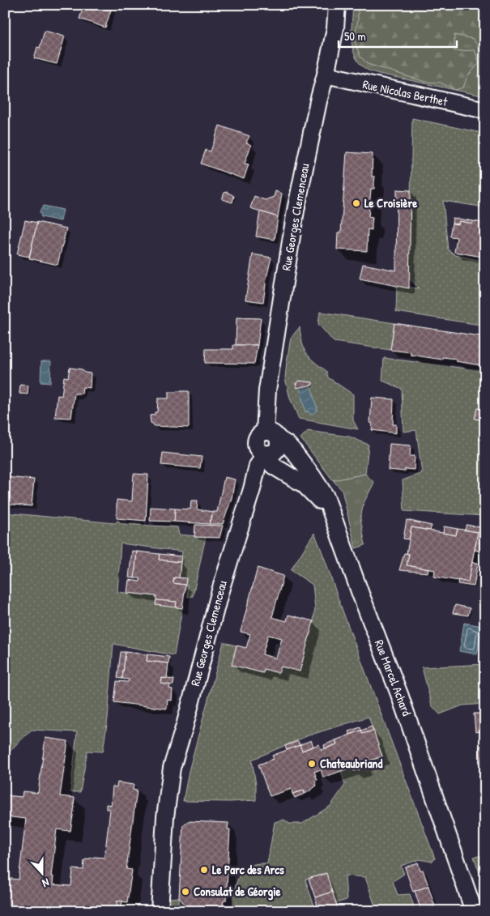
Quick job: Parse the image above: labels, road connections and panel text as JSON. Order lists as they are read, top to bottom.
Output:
{
  "streets": {
    "street": ["Rue Nicolas Berthet", "Rue Georges Clemenceau", "Rue Marcel Achard"]
  },
  "crossings": [
    ["Rue Nicolas Berthet", "Rue Georges Clemenceau"],
    ["Rue Georges Clemenceau", "Rue Marcel Achard"]
  ],
  "places": [
    "Le Croisière",
    "Chateaubriand",
    "Le Parc des Arcs",
    "Consulat de Géorgie"
  ],
  "scale_bar": "50 m",
  "north": "bottom"
}
